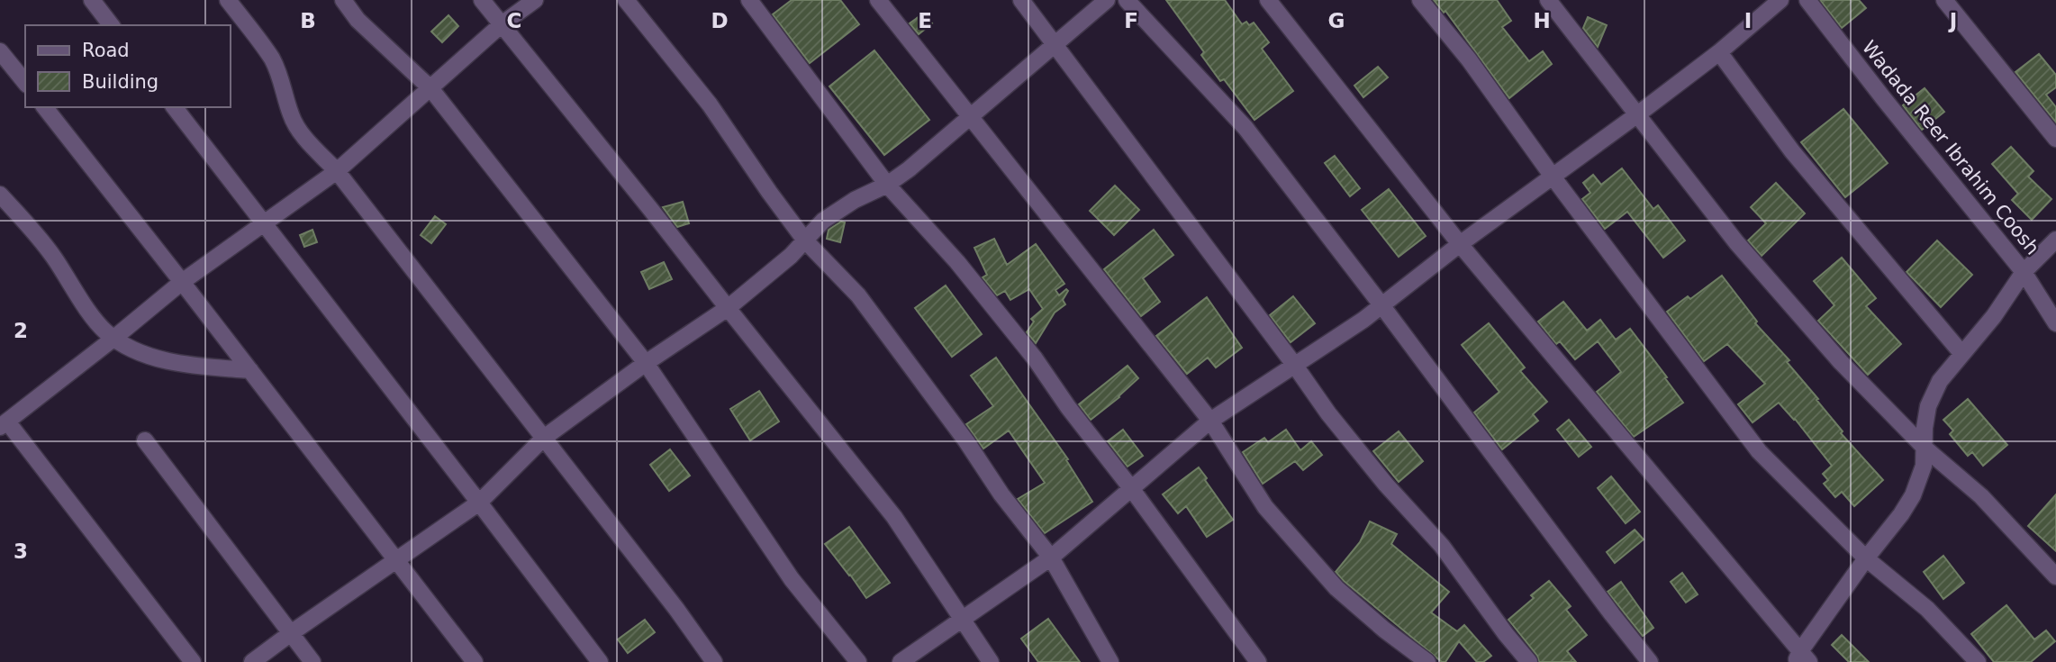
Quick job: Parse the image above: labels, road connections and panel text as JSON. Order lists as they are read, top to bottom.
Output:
{
  "streets": {
    "street": ["Wadada Reer Ibrahim Coosh"]
  },
  "legend": ["Road", "Building"],
  "grid": {
    "columns": [
      "B",
      "C",
      "D",
      "E",
      "F",
      "G",
      "H",
      "I",
      "J"
    ],
    "rows": ["2", "3"]
  }
}
